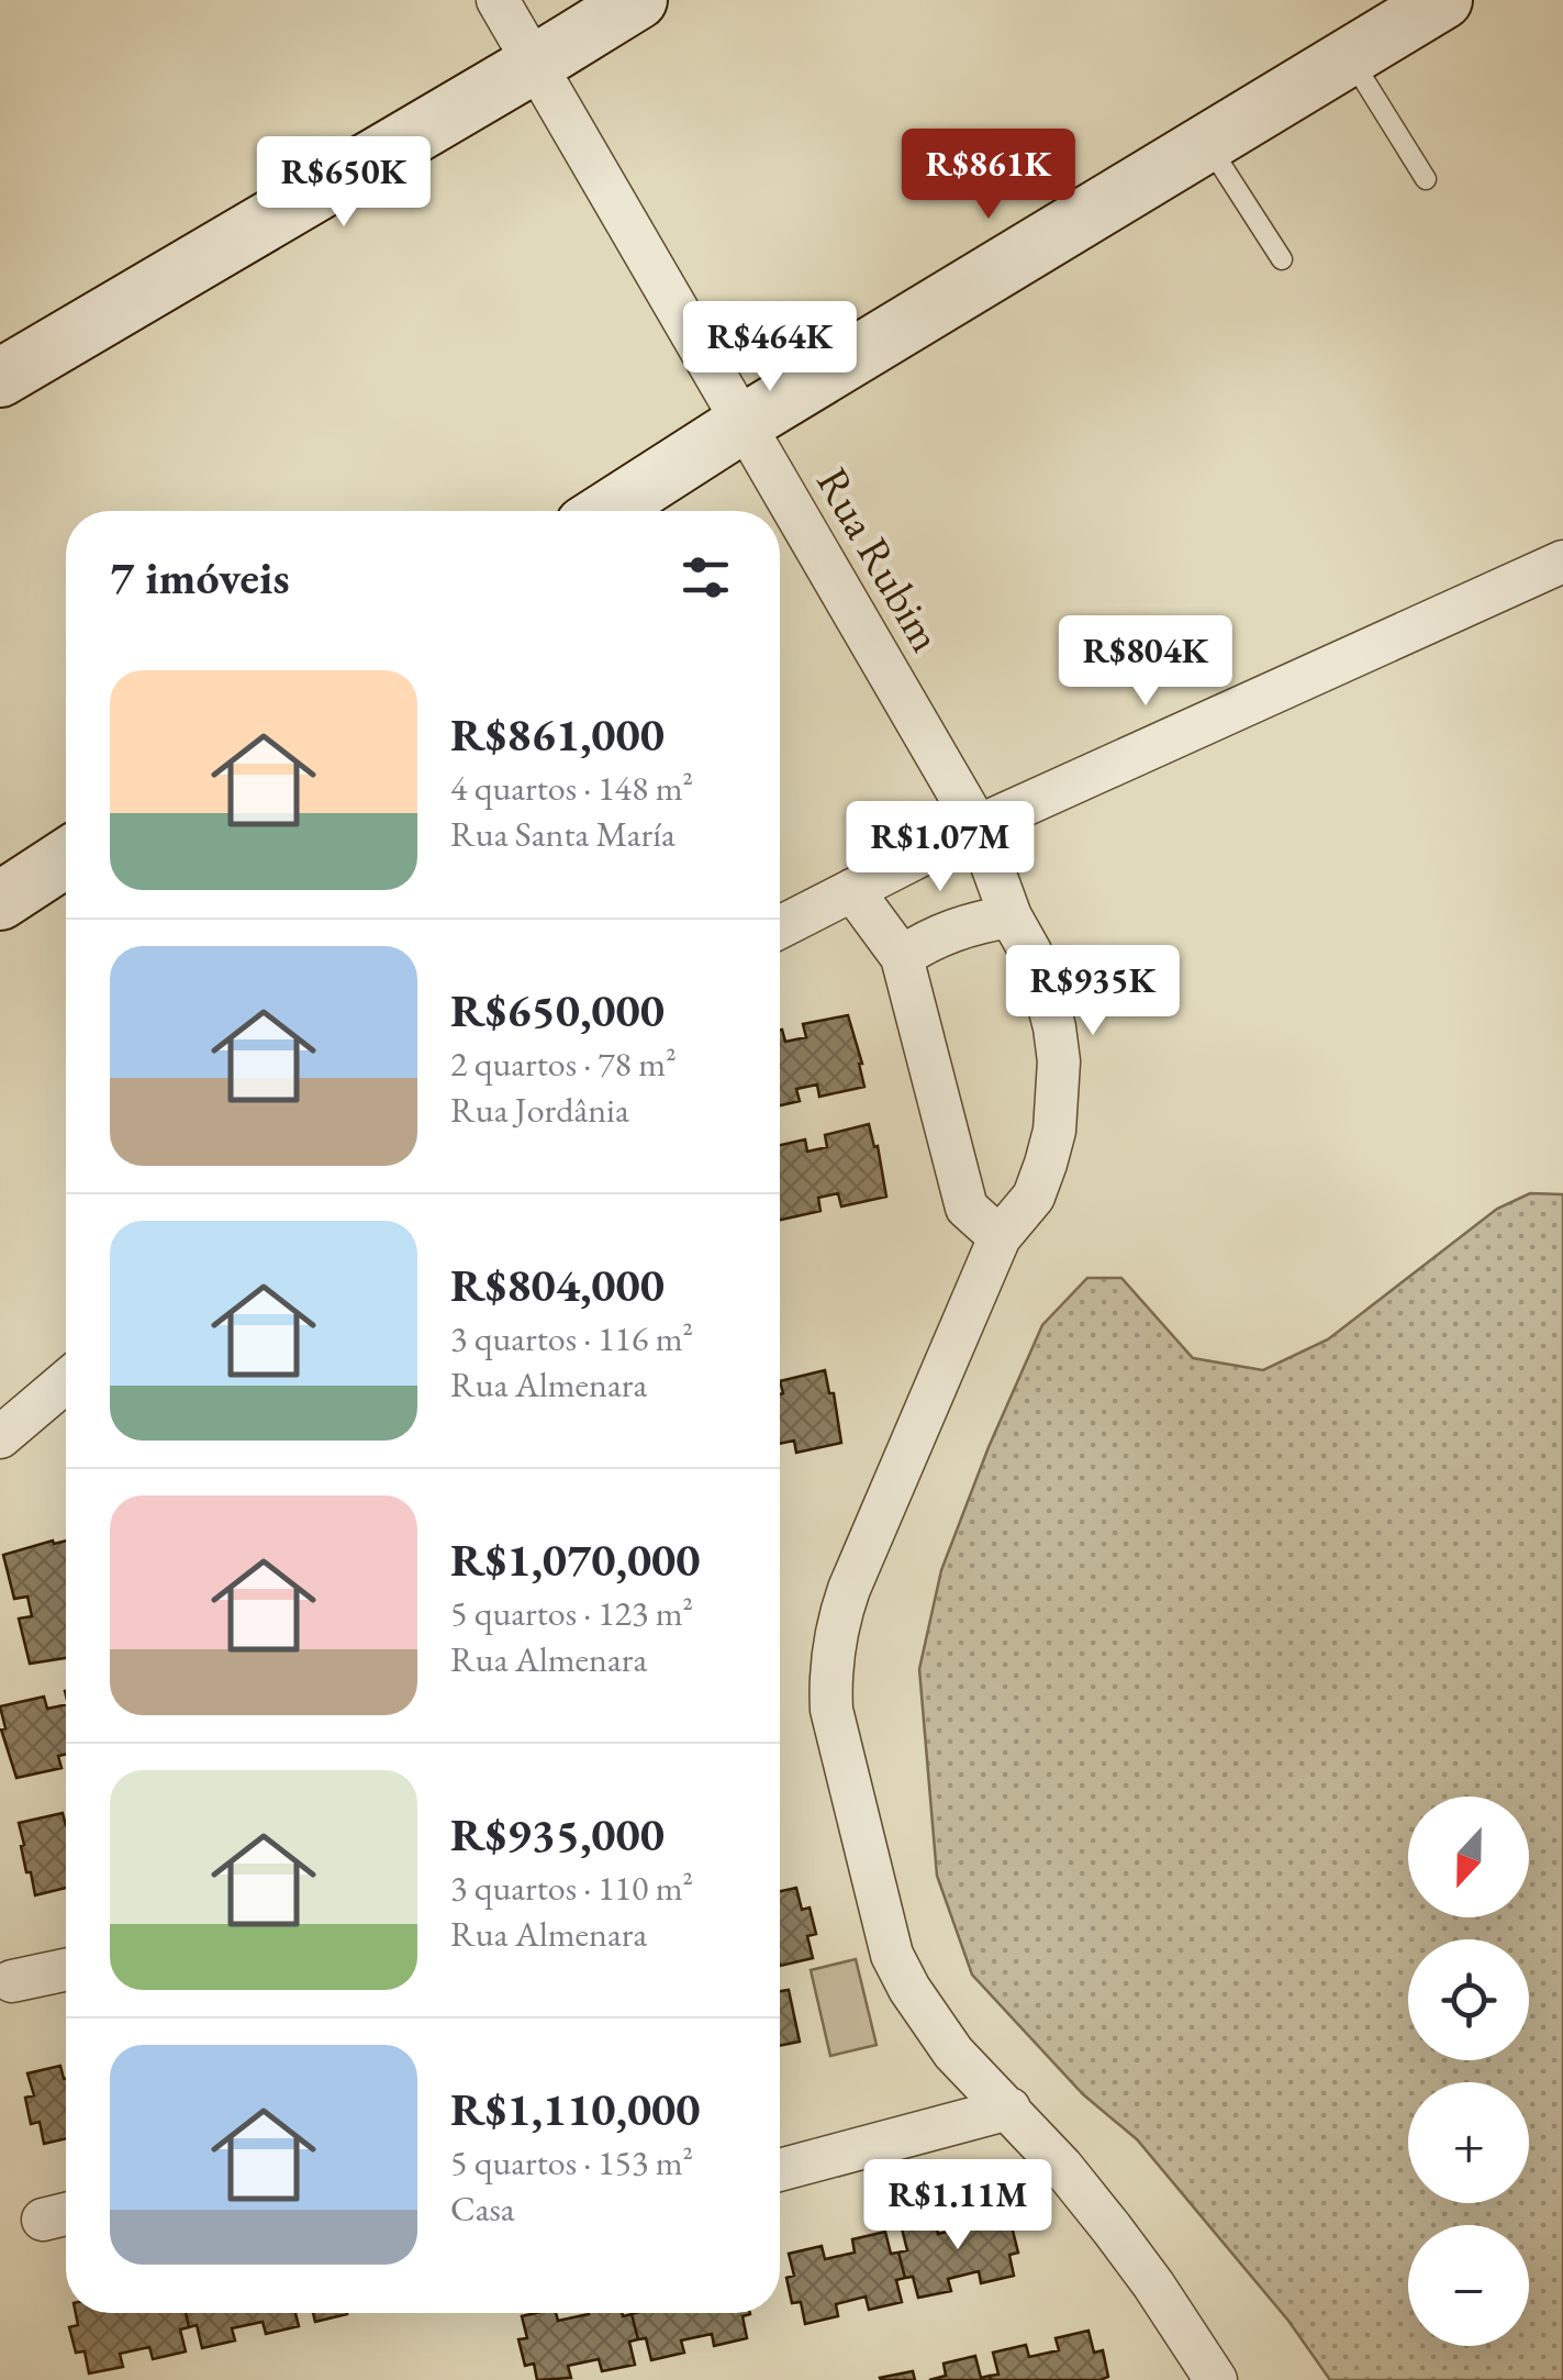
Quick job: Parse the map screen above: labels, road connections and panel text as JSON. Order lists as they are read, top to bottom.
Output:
{
  "streets": {
    "street": ["Rua Rubim"]
  },
  "north": "bottom",
  "page": {
    "price": [
      "R$861K",
      "R$650K",
      "R$464K",
      "R$804K",
      "R$1.07M",
      "R$935K",
      "R$1.11M"
    ],
    "heading": "7 imóveis",
    "list": [
      {
        "name": "R$861,000",
        "note": "4 quartos · 148 m² · Rua Santa María"
      },
      {
        "name": "R$650,000",
        "note": "2 quartos · 78 m² · Rua Jordânia"
      },
      {
        "name": "R$804,000",
        "note": "3 quartos · 116 m² · Rua Almenara"
      },
      {
        "name": "R$1,070,000",
        "note": "5 quartos · 123 m² · Rua Almenara"
      },
      {
        "name": "R$935,000",
        "note": "3 quartos · 110 m² · Rua Almenara"
      },
      {
        "name": "R$1,110,000",
        "note": "5 quartos · 153 m² · Casa"
      }
    ],
    "map_buttons": ["+", "−"]
  }
}
